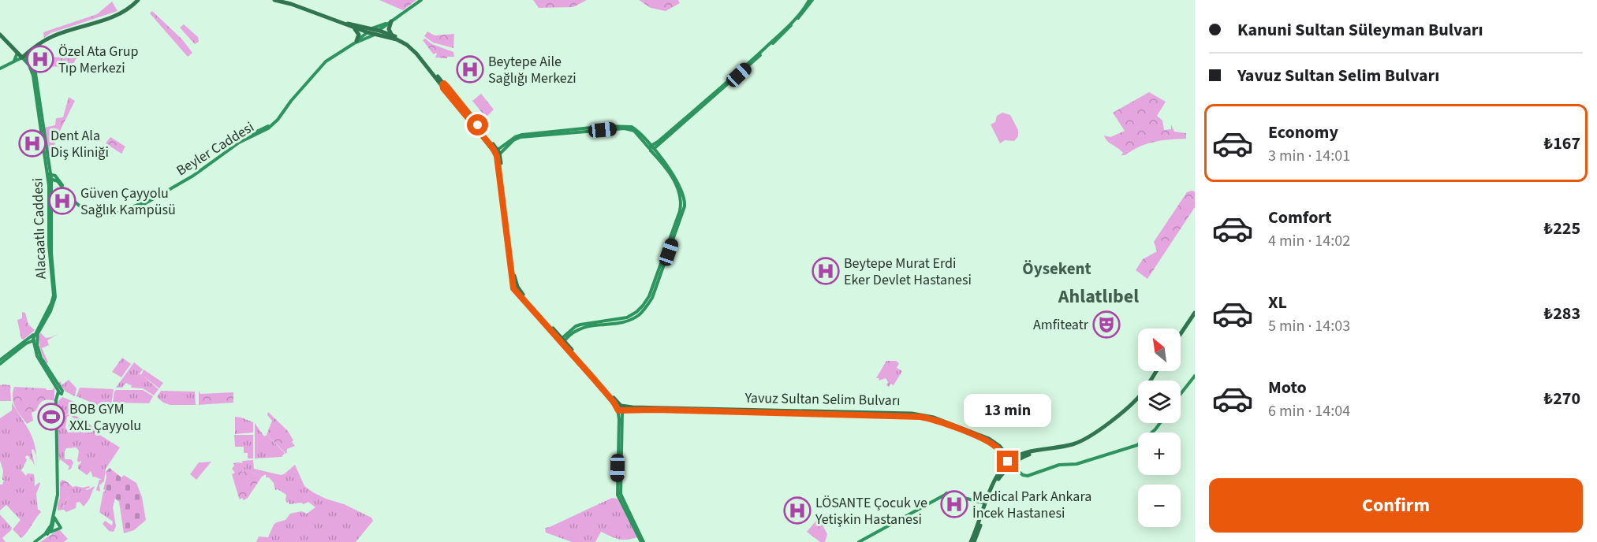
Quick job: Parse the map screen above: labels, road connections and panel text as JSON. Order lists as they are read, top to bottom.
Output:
{
  "streets": {
    "main road": ["Beyler Caddesi", "Alacaatlı Caddesi", "Yavuz Sultan Selim Bulvarı"]
  },
  "crossings": [
    ["Beyler Caddesi", "Alacaatlı Caddesi"]
  ],
  "districts": ["Öysekent", "Ahlatlıbel"],
  "places": {
    "hospital": [
      "Özel Ata Grup Tıp Merkezi",
      "Beytepe Aile Sağlığı Merkezi",
      "Dent Ala Diş Kliniği",
      "Güven Çayyolu Sağlık Kampüsü",
      "Beytepe Murat Erdi Eker Devlet Hastanesi",
      "Medical Park Ankara İncek Hastanesi",
      "LÖSANTE Çocuk ve Yetişkin Hastanesi"
    ],
    "theatre": ["Amfiteatr"],
    "sports": ["BOB GYM XXL Çayyolu"]
  },
  "north": "top left",
  "page": {
    "banner": ["Kanuni Sultan Süleyman Bulvarı", "Yavuz Sultan Selim Bulvarı"],
    "list": [
      {
        "name": "Economy",
        "note": "3 min · 14:01",
        "value": "₺167"
      },
      {
        "name": "Comfort",
        "note": "4 min · 14:02",
        "value": "₺225"
      },
      {
        "name": "XL",
        "note": "5 min · 14:03",
        "value": "₺283"
      },
      {
        "name": "Moto",
        "note": "6 min · 14:04",
        "value": "₺270"
      }
    ],
    "map_buttons": ["+", "−"],
    "bubble": "13 min",
    "buttons": "Confirm"
  }
}
